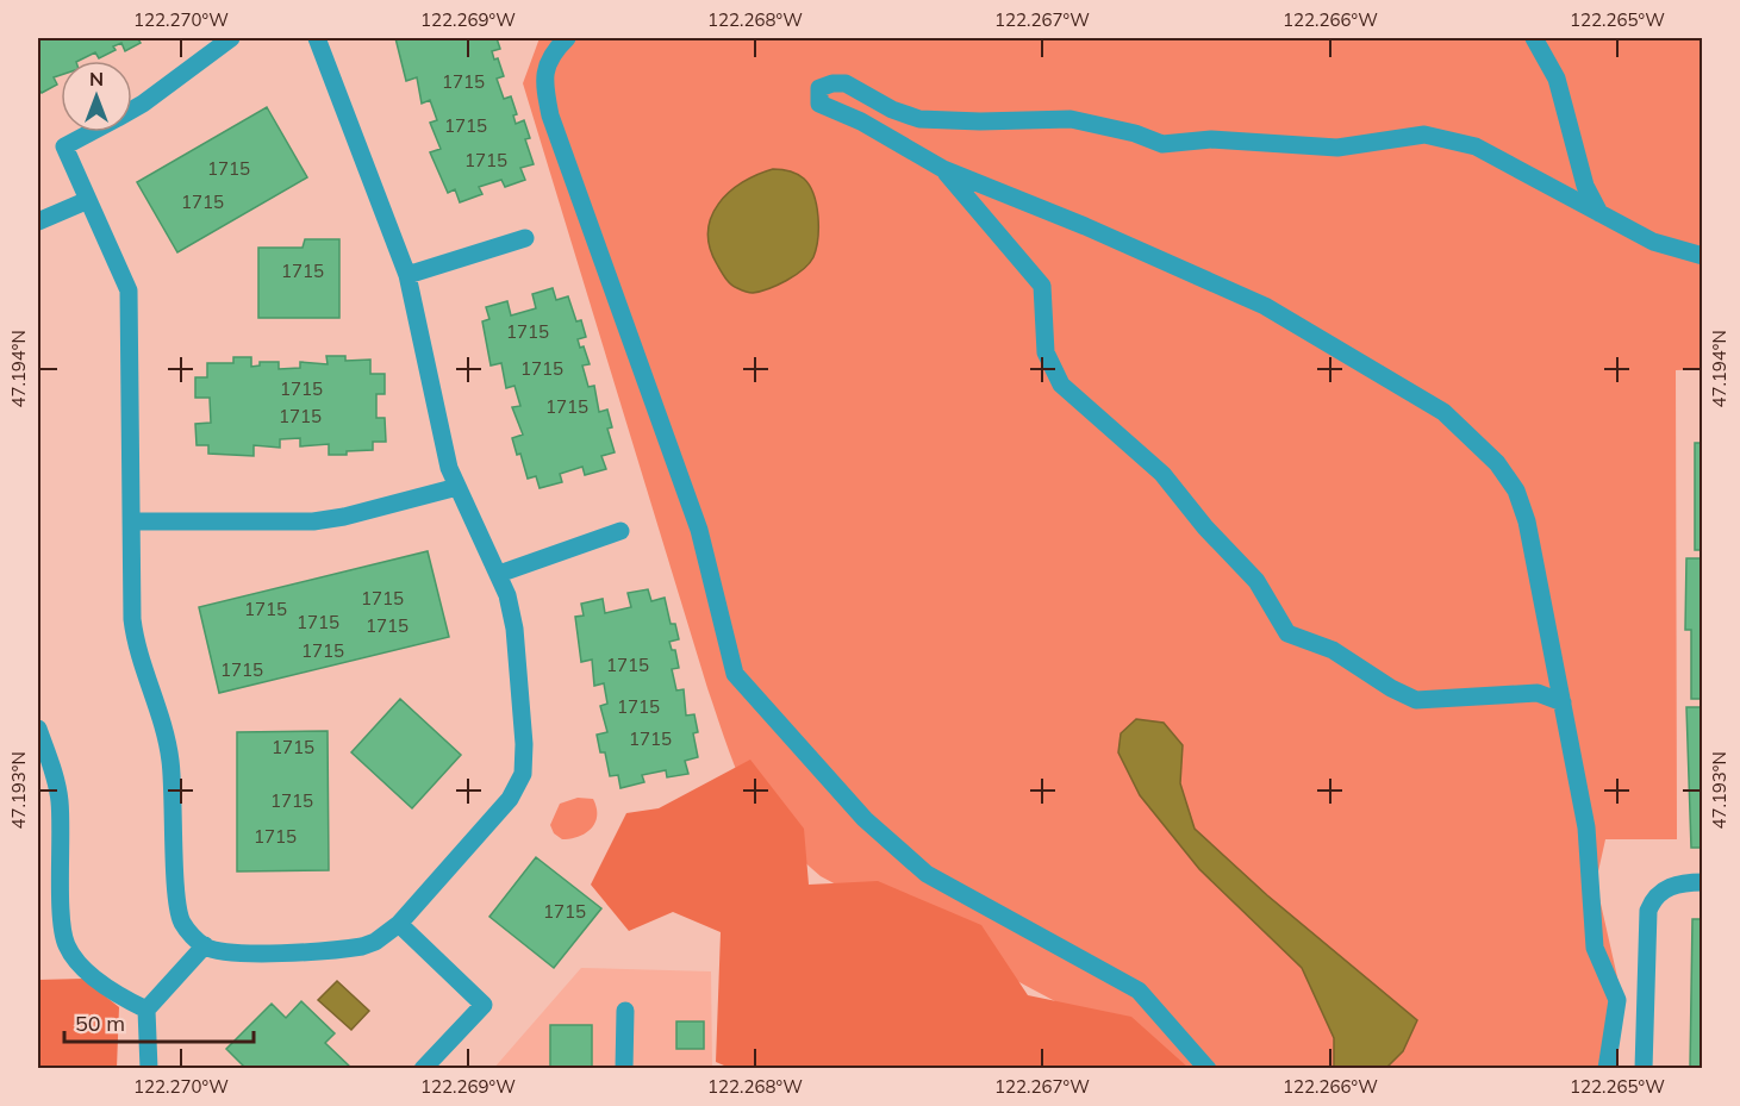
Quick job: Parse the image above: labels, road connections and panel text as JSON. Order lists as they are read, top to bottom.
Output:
{
  "house_numbers": [
    "1715",
    "1715",
    "1715",
    "1715",
    "1715",
    "1715",
    "1715",
    "1715",
    "1715",
    "1715",
    "1715",
    "1715",
    "1715",
    "1715",
    "1715",
    "1715",
    "1715",
    "1715",
    "1715",
    "1715",
    "1715",
    "1715",
    "1715",
    "1715"
  ],
  "scale_bar": "50 m",
  "north": "top",
  "coordinates": [
    "122.270°W",
    "122.269°W",
    "122.268°W",
    "122.267°W",
    "122.266°W",
    "122.265°W",
    "47.194°N",
    "47.193°N"
  ]
}
